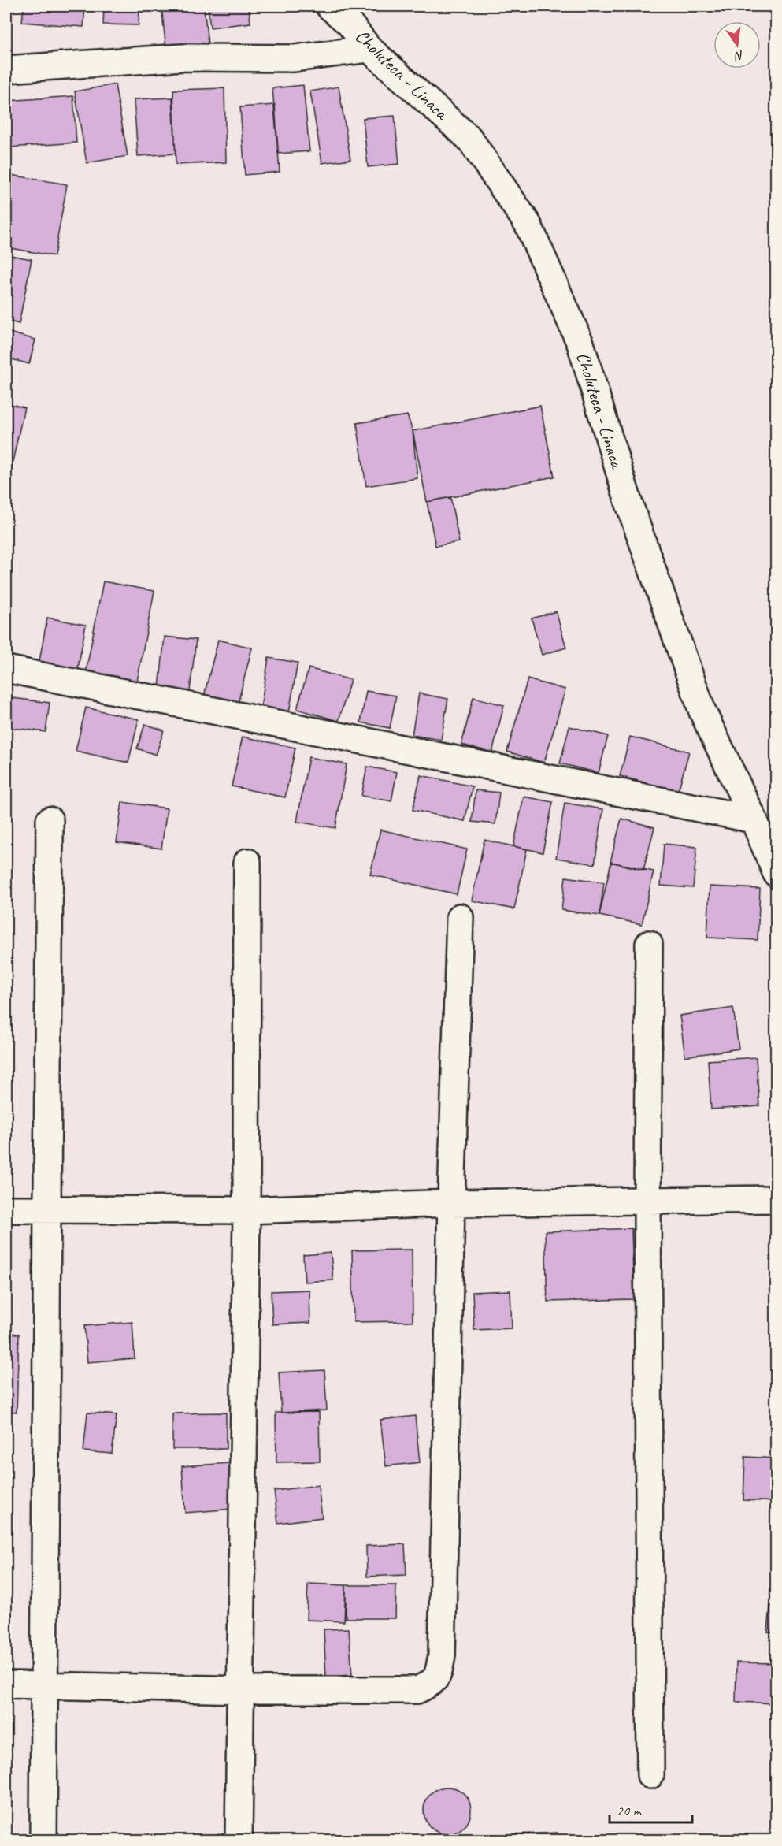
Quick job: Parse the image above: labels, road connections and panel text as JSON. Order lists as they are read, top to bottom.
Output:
{
  "streets": {
    "street": ["Choluteca - Linaca"]
  },
  "scale_bar": "20 m",
  "north": "bottom"
}
